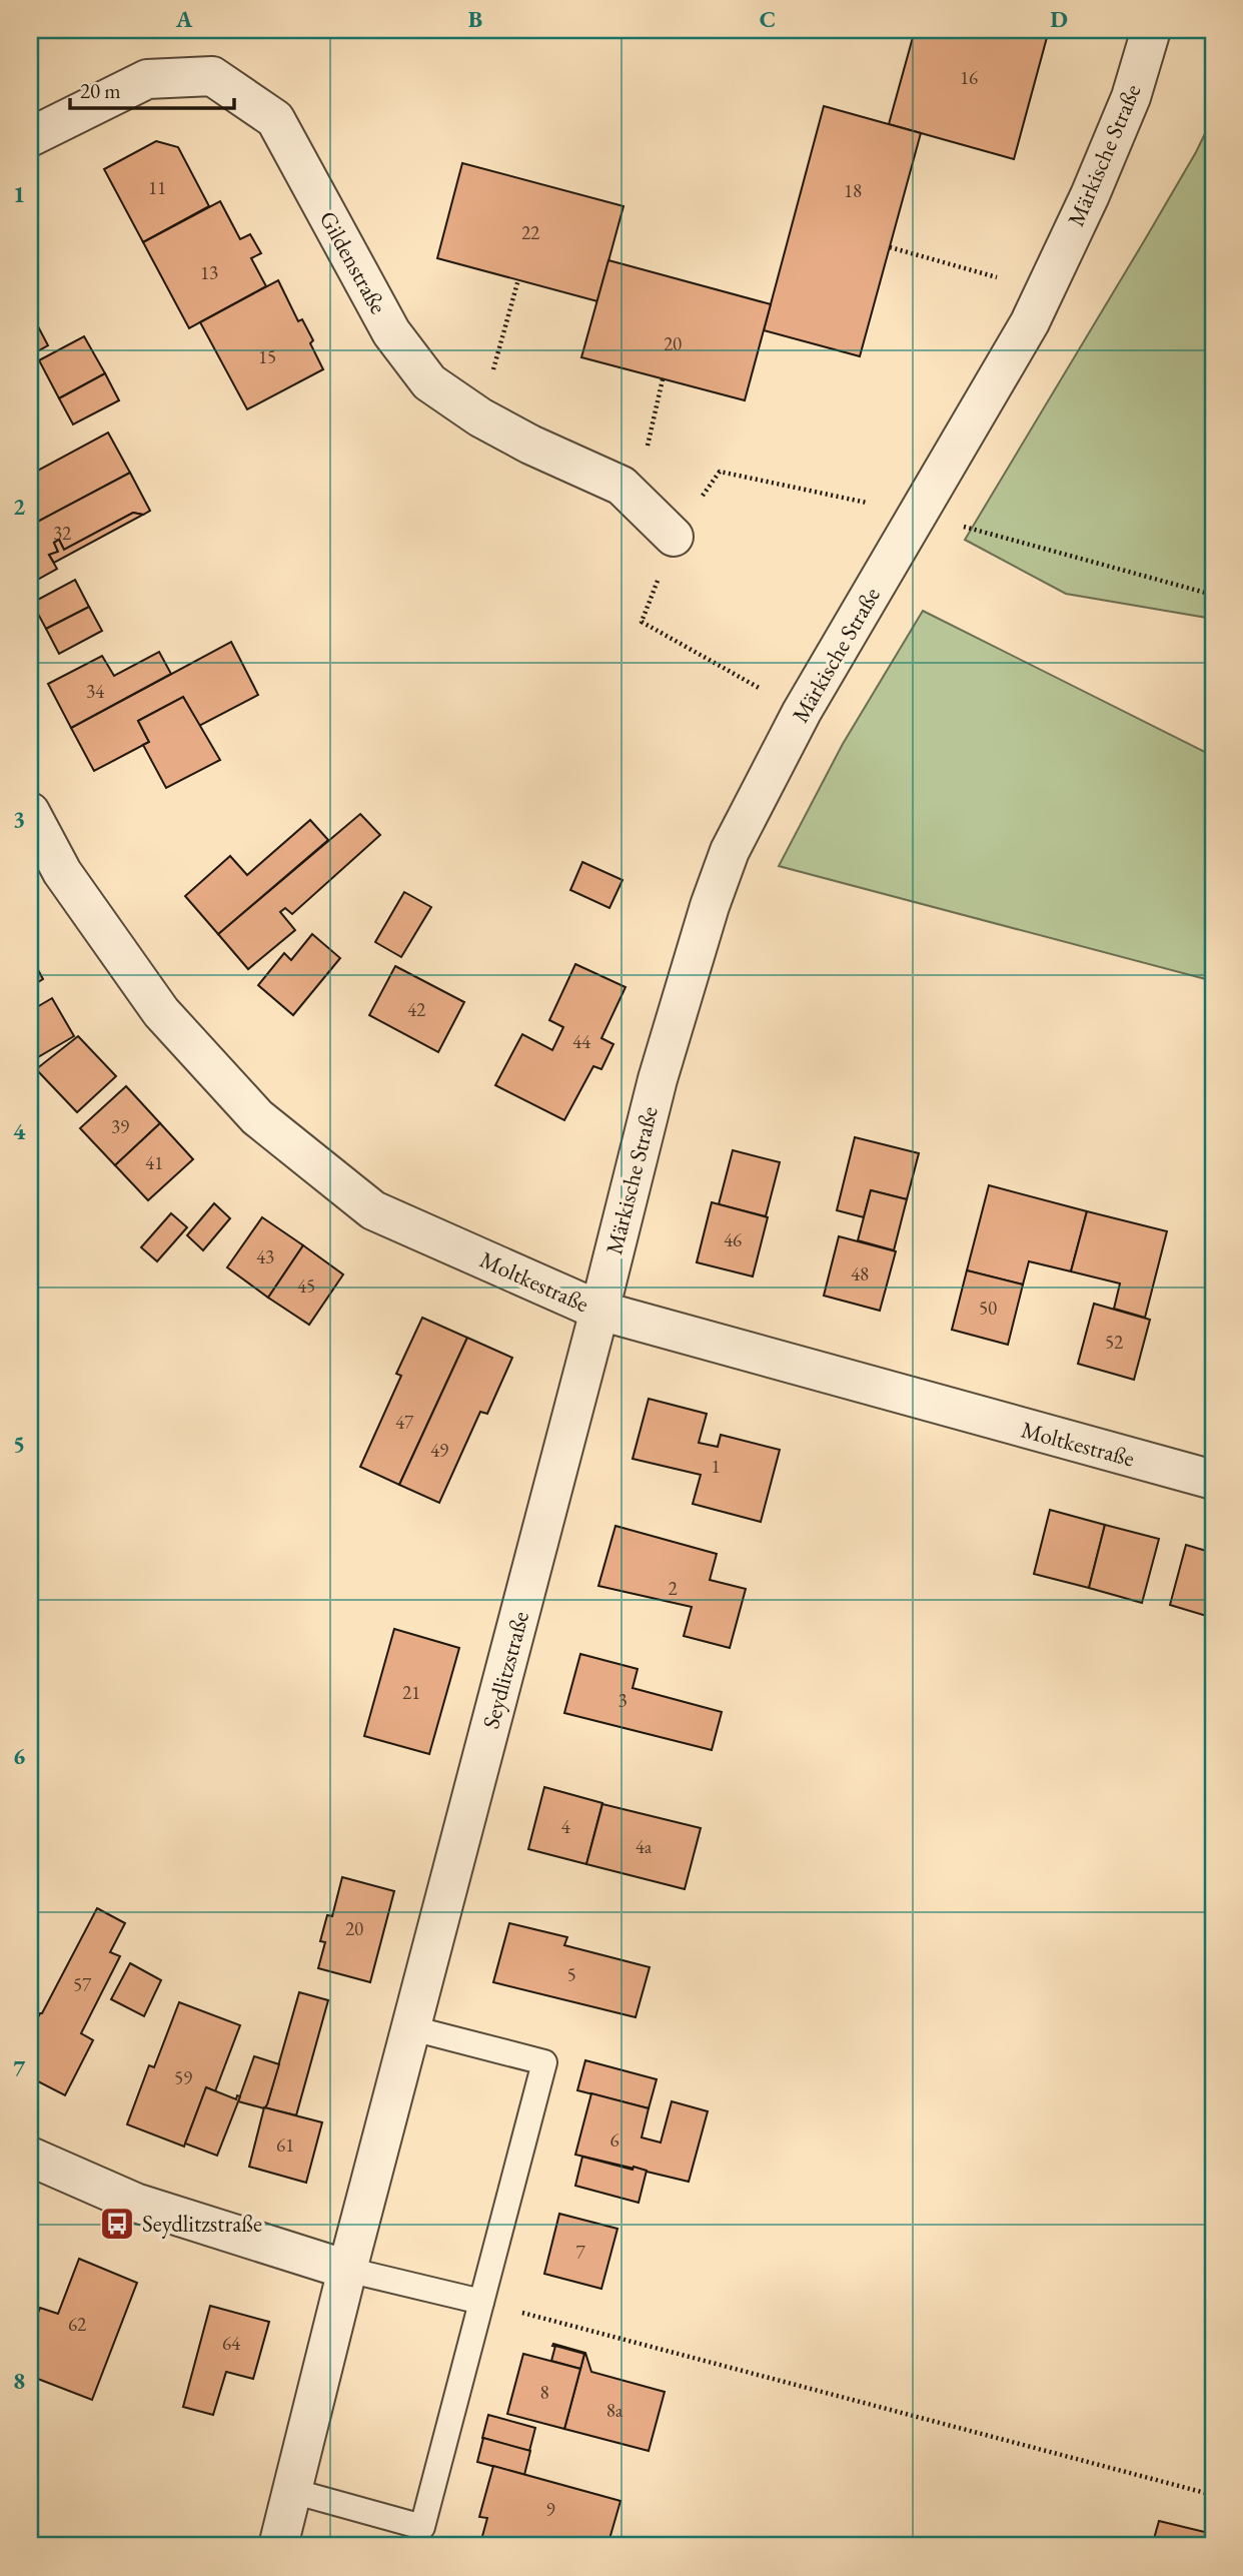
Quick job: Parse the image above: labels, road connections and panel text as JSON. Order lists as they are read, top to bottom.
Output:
{
  "streets": {
    "street": [
      "Märkische Straße",
      "Gildenstraße",
      "Moltkestraße",
      "Seydlitzstraße"
    ]
  },
  "crossings": [
    ["Märkische Straße", "Moltkestraße"],
    ["Märkische Straße", "Seydlitzstraße"],
    ["Moltkestraße", "Seydlitzstraße"]
  ],
  "places": {
    "bus stop": ["Seydlitzstraße"]
  },
  "house_numbers": [
    "16",
    "11",
    "18",
    "22",
    "13",
    "20",
    "15",
    "32",
    "34",
    "42",
    "44",
    "39",
    "41",
    "46",
    "43",
    "48",
    "45",
    "50",
    "52",
    "47",
    "49",
    "1",
    "2",
    "21",
    "3",
    "4",
    "4a",
    "20",
    "5",
    "57",
    "59",
    "6",
    "61",
    "7",
    "62",
    "64",
    "8",
    "8a",
    "9"
  ],
  "scale_bar": "20 m",
  "grid": {
    "columns": [
      "A",
      "B",
      "C",
      "D"
    ],
    "rows": [
      "1",
      "2",
      "3",
      "4",
      "5",
      "6",
      "7",
      "8"
    ]
  }
}
